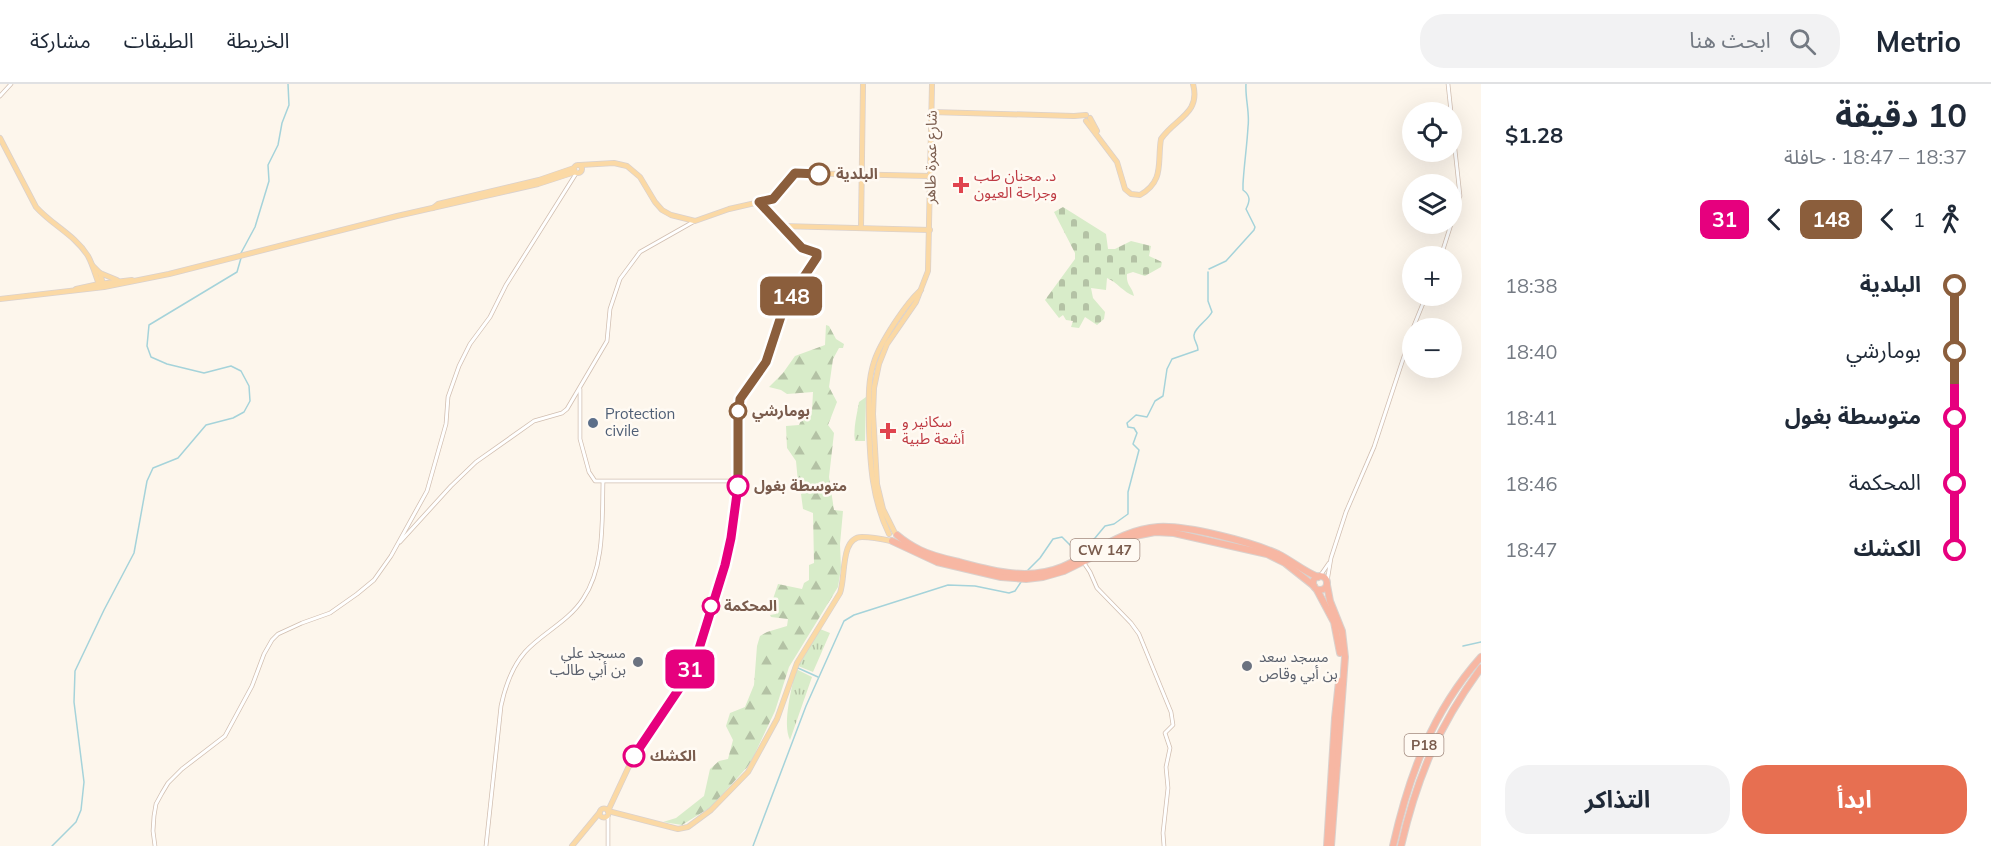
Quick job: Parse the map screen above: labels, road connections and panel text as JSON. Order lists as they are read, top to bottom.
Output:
{
  "streets": {
    "highway": ["CW 147", "P18"],
    "main road": ["شارع عمرة طاهر"]
  },
  "places": {
    "other": [
      "البلدية",
      "بومارشي",
      "Protection civile",
      "متوسطة بغول",
      "المحكمة",
      "مسجد علي بن أبي طالب",
      "مسجد سعد بن أبي وقاص",
      "الكشك"
    ],
    "health": ["د. محنان طب وجراحة العيون", "سكانير و أشعة طبية"]
  },
  "lines": ["bus line 148", "bus line 31"],
  "page": {
    "header": "Metrio",
    "search": "ابحث هنا",
    "nav": ["الخريطة", "الطبقات", "مشاركة"],
    "heading": ["10 دقيقة", "18:37 – 18:47 · حافلة", "$1.28"],
    "on_map": ["148", "31"],
    "map_buttons": ["+", "−"],
    "legs": ["1", "148", "31"],
    "list": [
      {
        "name": "البلدية",
        "value": "18:38"
      },
      {
        "name": "بومارشي",
        "value": "18:40"
      },
      {
        "name": "متوسطة بغول",
        "value": "18:41"
      },
      {
        "name": "المحكمة",
        "value": "18:46"
      },
      {
        "name": "الكشك",
        "value": "18:47"
      }
    ],
    "buttons": ["ابدأ", "التذاكر"]
  }
}
